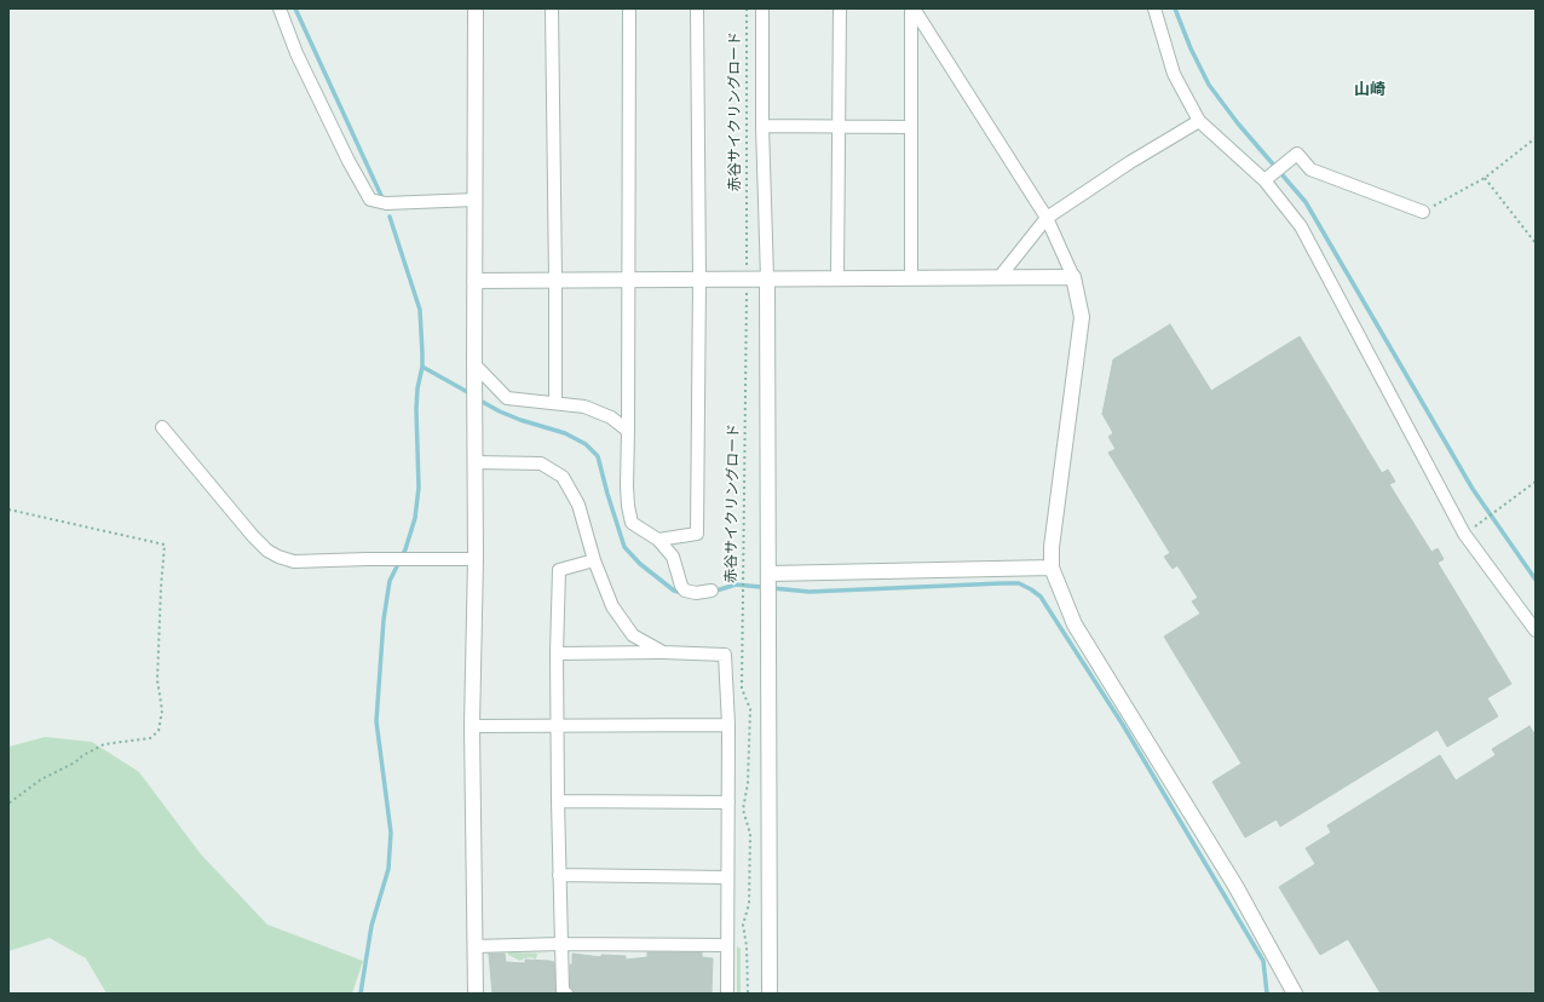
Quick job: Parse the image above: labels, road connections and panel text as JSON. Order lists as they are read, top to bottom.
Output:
{
  "streets": {
    "path": ["赤谷サイクリングロード"]
  },
  "districts": ["山崎"]
}
